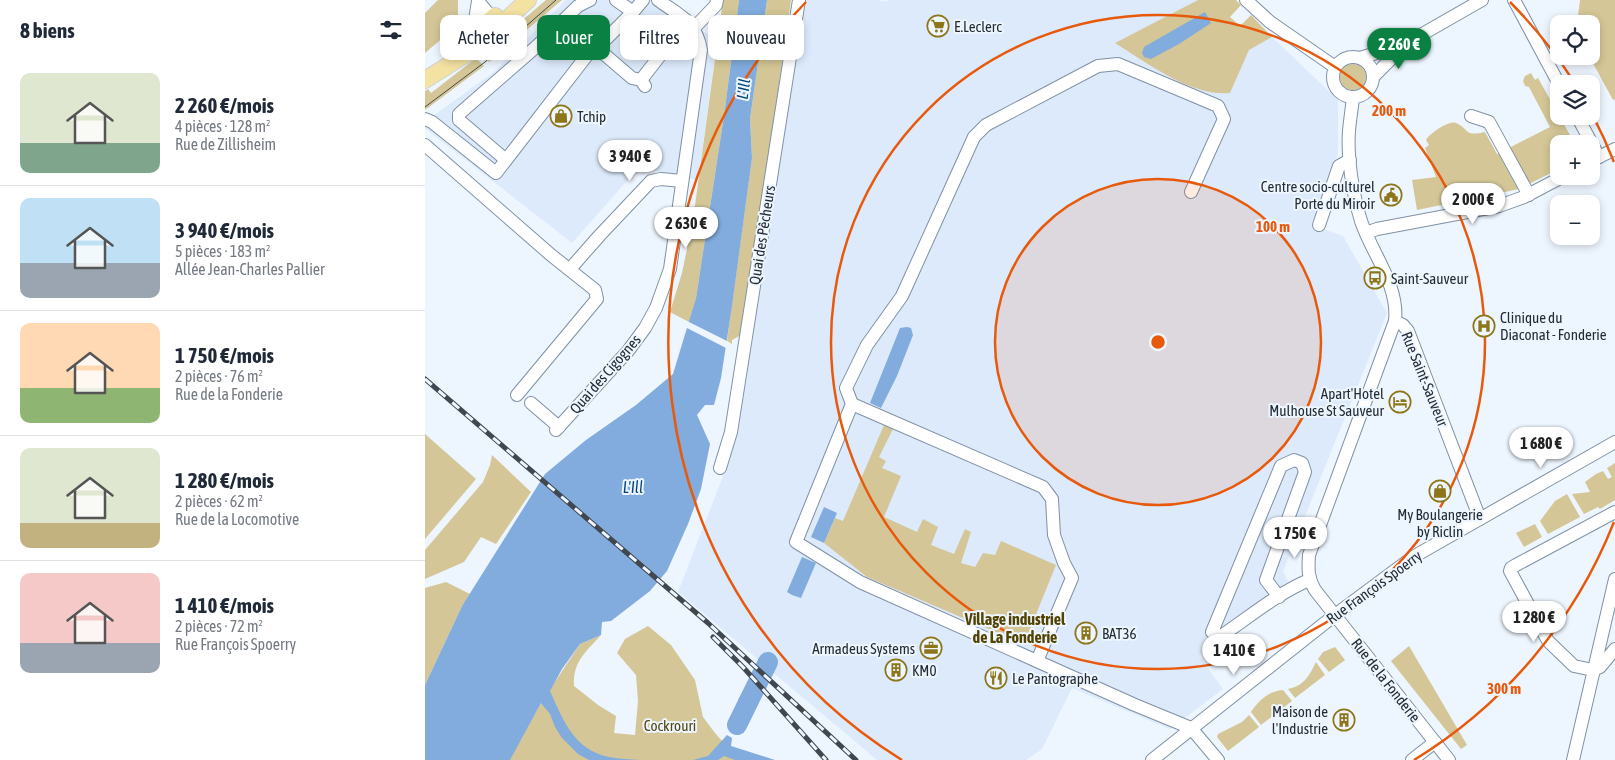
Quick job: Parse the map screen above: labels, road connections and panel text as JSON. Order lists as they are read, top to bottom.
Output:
{
  "streets": {
    "street": [
      "Quai des Pêcheurs",
      "Quai des Cigognes",
      "Rue Saint-Sauveur",
      "Rue François Spoerry",
      "Rue de la Fonderie"
    ]
  },
  "crossings": [
    ["Rue Saint-Sauveur", "Rue François Spoerry"],
    ["Rue François Spoerry", "Rue de la Fonderie"]
  ],
  "districts": ["Village industriel de La Fonderie"],
  "water": ["L'Ill"],
  "parks": ["Cockrouri"],
  "places": {
    "supermarket": ["E.Leclerc"],
    "shop": ["Tchip", "My Boulangerie by Riclin"],
    "public building": ["Centre socio-culturel Porte du Miroir"],
    "bus stop": ["Saint-Sauveur"],
    "hospital": ["Clinique du Diaconat - Fonderie"],
    "hotel": ["Apart'Hotel Mulhouse St Sauveur"],
    "building": ["BAT36", "KM0", "Maison de l'Industrie"],
    "office": ["Armadeus Systems"],
    "restaurant": ["Le Pantographe"]
  },
  "page": {
    "heading": "8 biens",
    "map_buttons": ["+", "−"],
    "chip": [
      "Acheter",
      "Louer",
      "Filtres",
      "Nouveau"
    ],
    "price": [
      "2 260 €",
      "3 940 €",
      "2 000 €",
      "2 630 €",
      "1 680 €",
      "1 750 €",
      "1 280 €",
      "1 410 €"
    ],
    "list": [
      {
        "name": "2 260 €/mois",
        "note": "4 pièces · 128 m² · Rue de Zillisheim"
      },
      {
        "name": "3 940 €/mois",
        "note": "5 pièces · 183 m² · Allée Jean-Charles Pallier"
      },
      {
        "name": "1 750 €/mois",
        "note": "2 pièces · 76 m² · Rue de la Fonderie"
      },
      {
        "name": "1 280 €/mois",
        "note": "2 pièces · 62 m² · Rue de la Locomotive"
      },
      {
        "name": "1 410 €/mois",
        "note": "2 pièces · 72 m² · Rue François Spoerry"
      }
    ]
  },
  "rings": ["200 m", "100 m", "300 m"]
}
